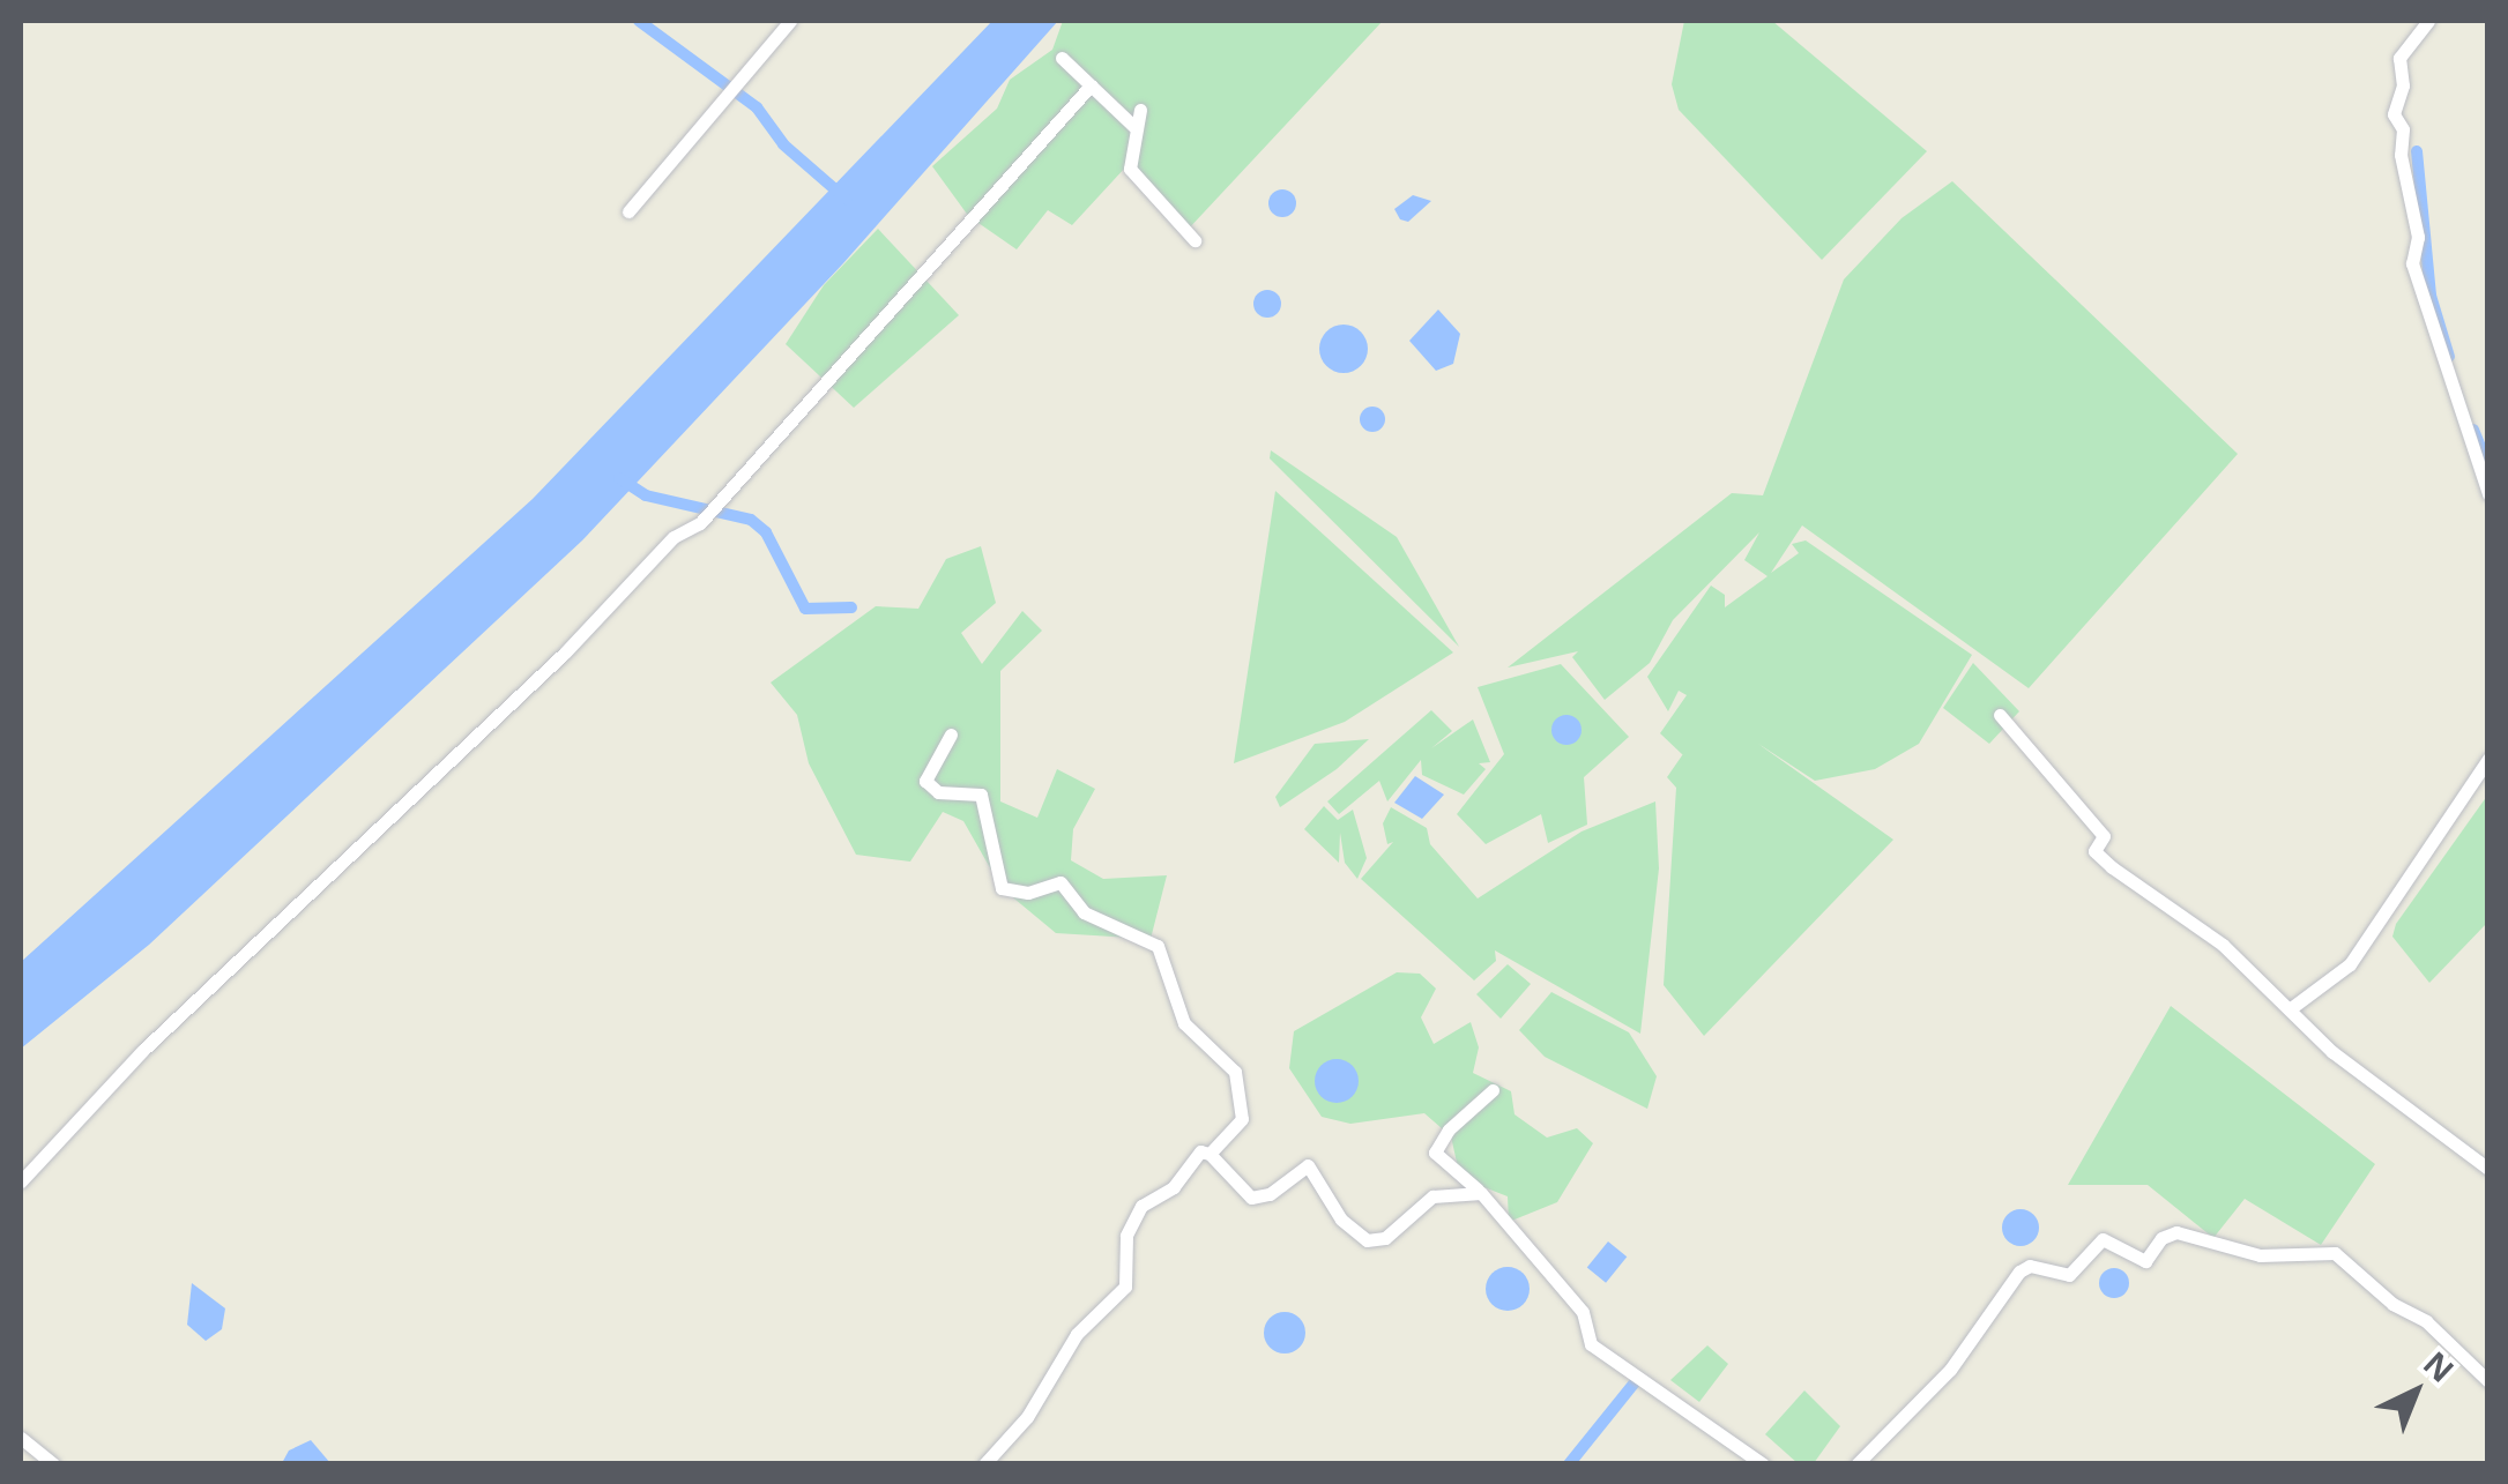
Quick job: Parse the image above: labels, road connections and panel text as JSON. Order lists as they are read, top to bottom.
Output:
{
  "north": "top right"
}
